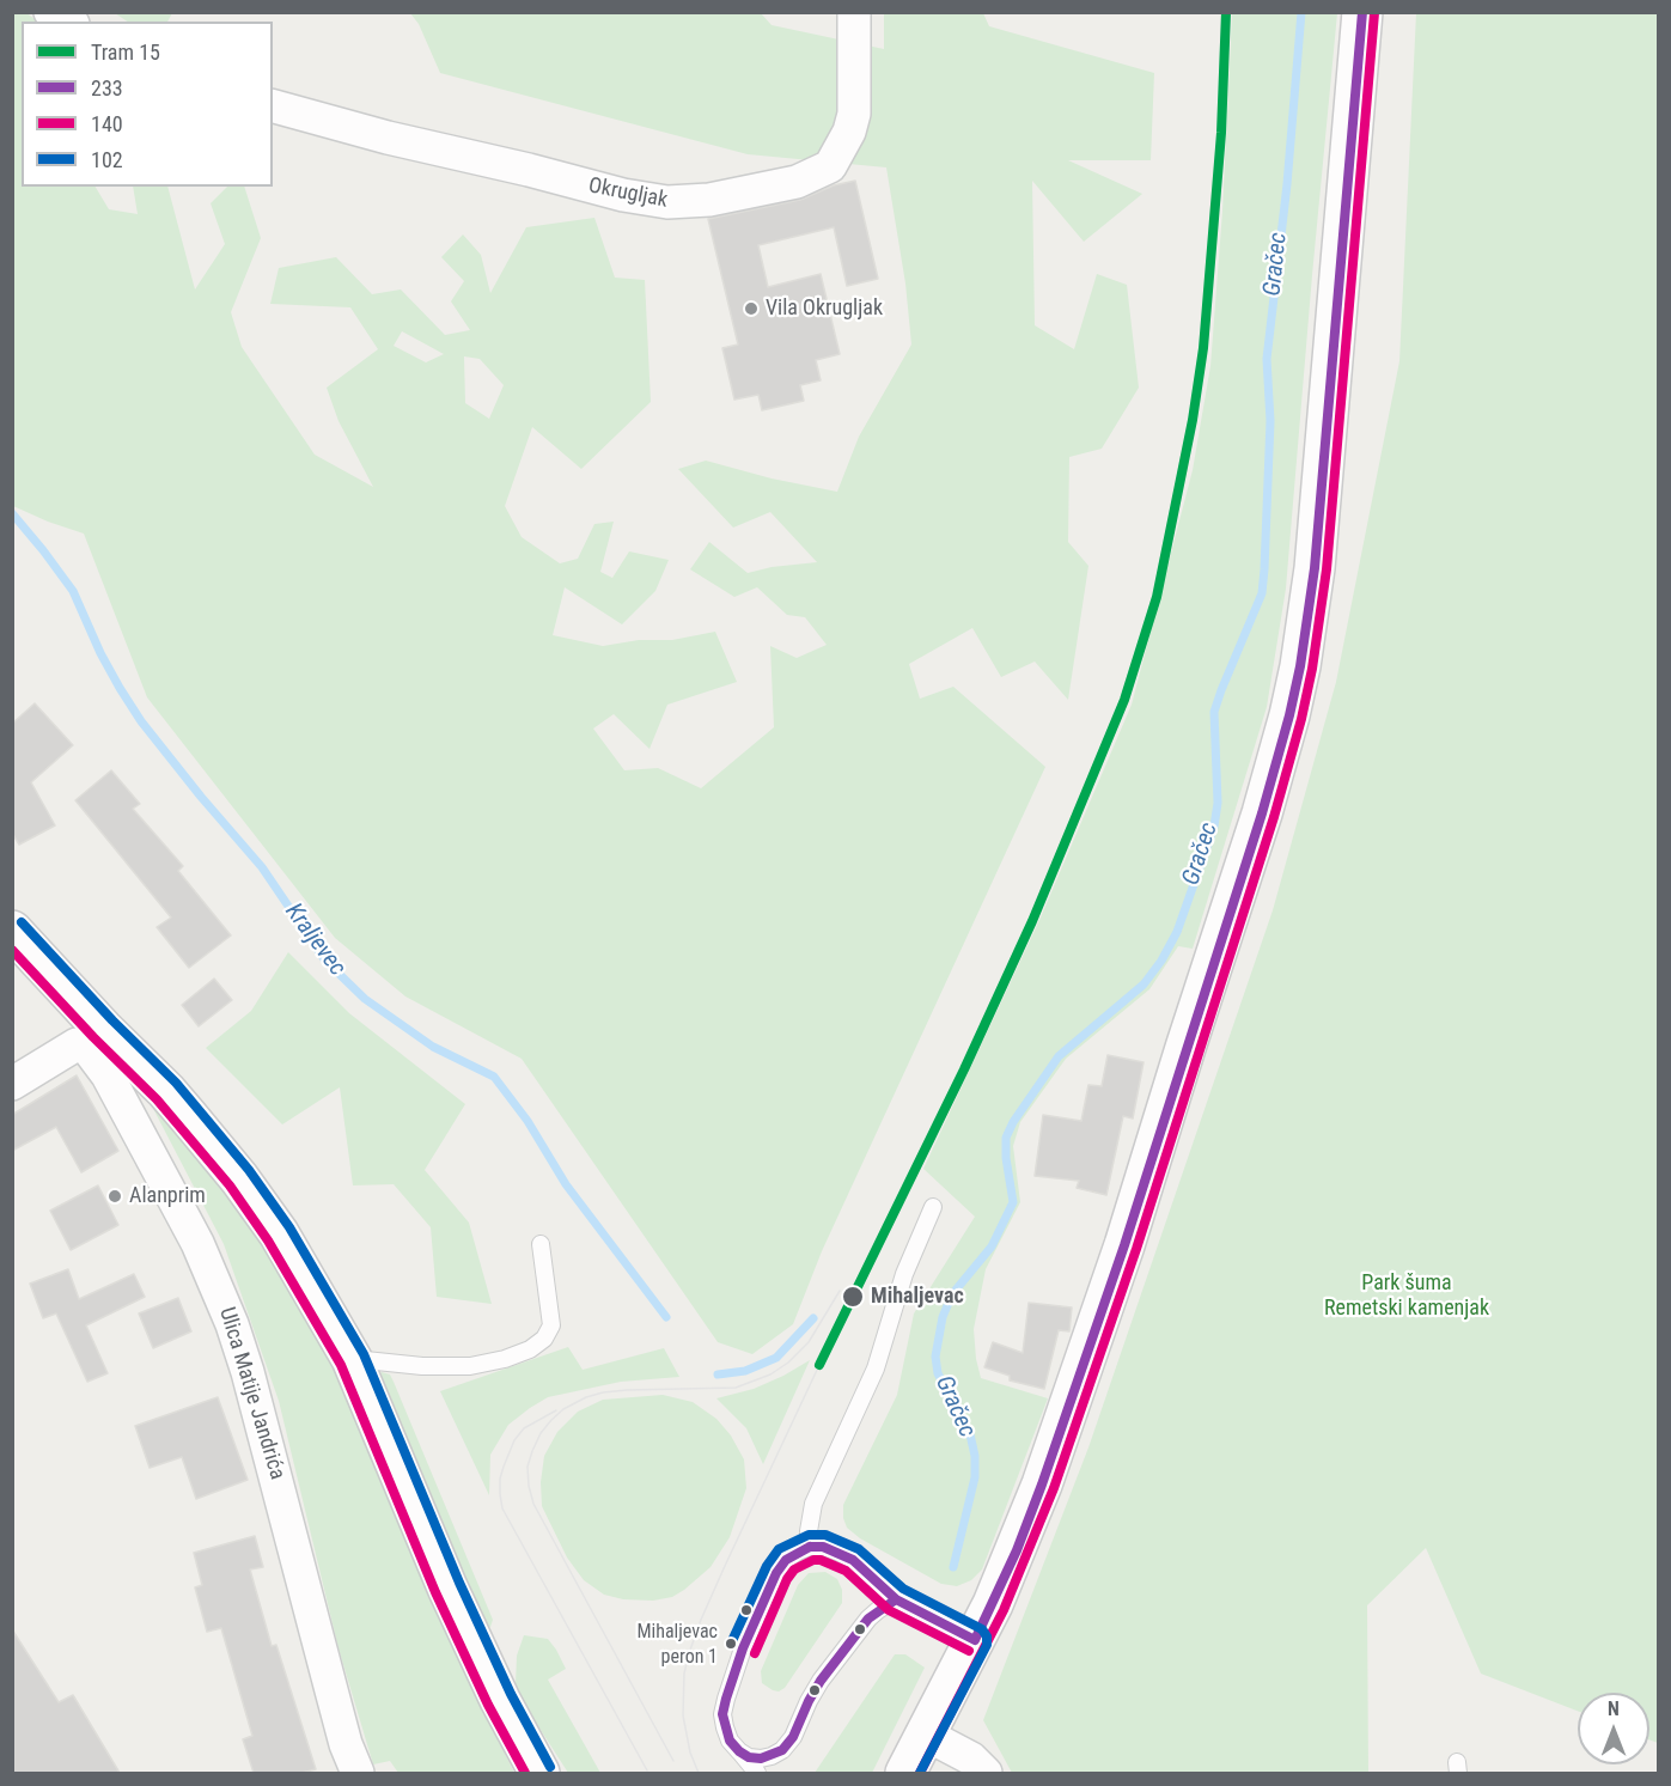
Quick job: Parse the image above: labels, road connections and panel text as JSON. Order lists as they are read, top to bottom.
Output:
{
  "streets": {
    "street": ["Okrugljak", "Ulica Matije Jandrića"]
  },
  "water": ["Gračec", "Kraljevec"],
  "parks": ["Park šuma Remetski kamenjak"],
  "places": [
    "Vila Okrugljak",
    "Alanprim",
    "Mihaljevac",
    "Mihaljevac peron 1"
  ],
  "lines": [
    "tram line 15",
    "transit line 233",
    "transit line 140",
    "transit line 102"
  ],
  "legend": [
    "Tram 15",
    "233",
    "140",
    "102"
  ],
  "north": "top"
}
